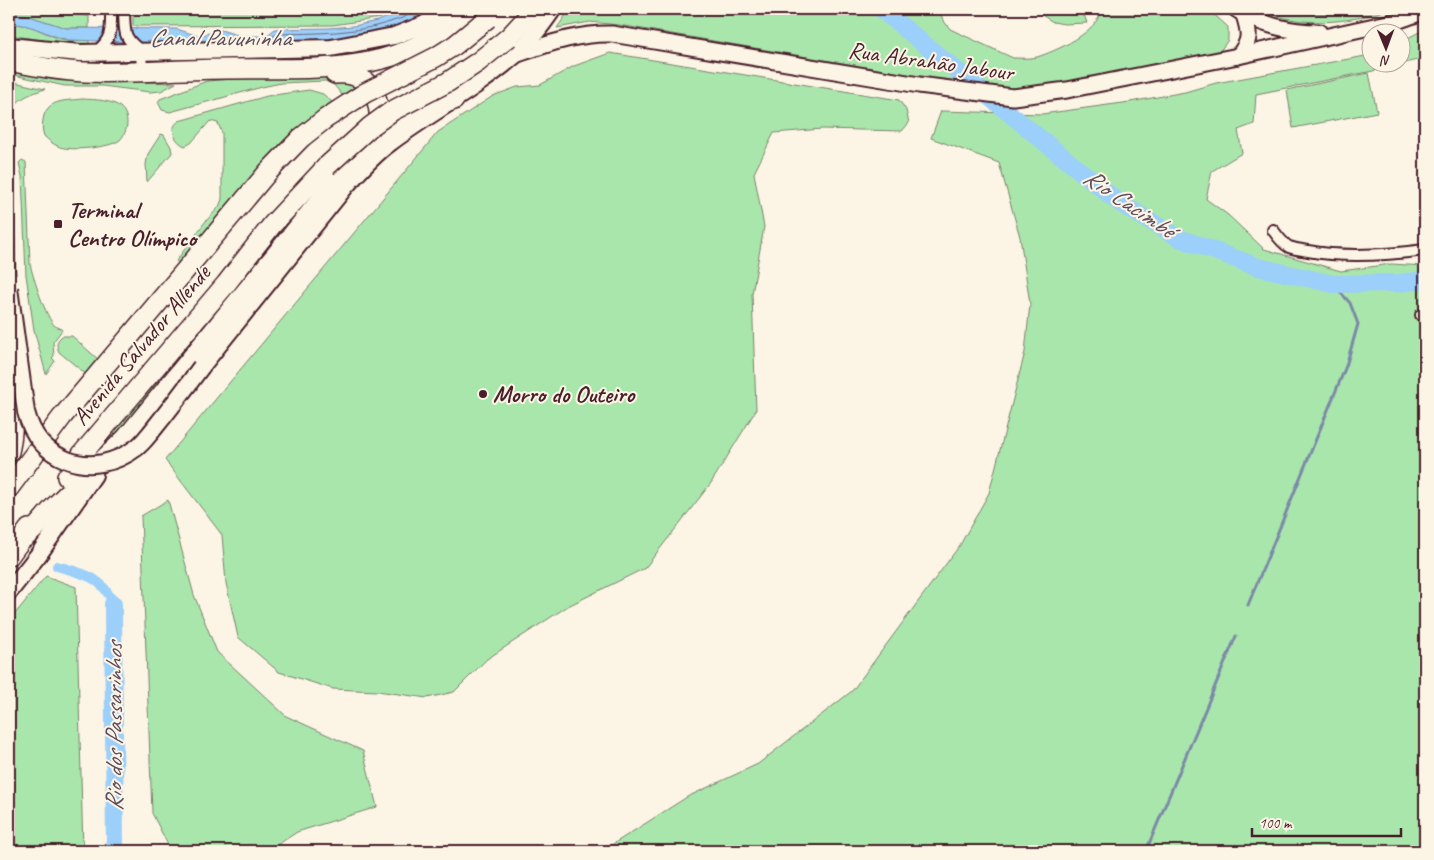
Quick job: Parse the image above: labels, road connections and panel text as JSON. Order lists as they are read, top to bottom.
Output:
{
  "streets": {
    "highway": ["Avenida Salvador Allende"],
    "street": ["Rua Abrahão Jabour"]
  },
  "water": ["Canal Pavuninha", "Rio Cacimbé", "Rio dos Passarinhos"],
  "places": {
    "transit": ["Terminal Centro Olímpico"],
    "other": ["Morro do Outeiro"]
  },
  "scale_bar": "100 m",
  "north": "bottom"
}
